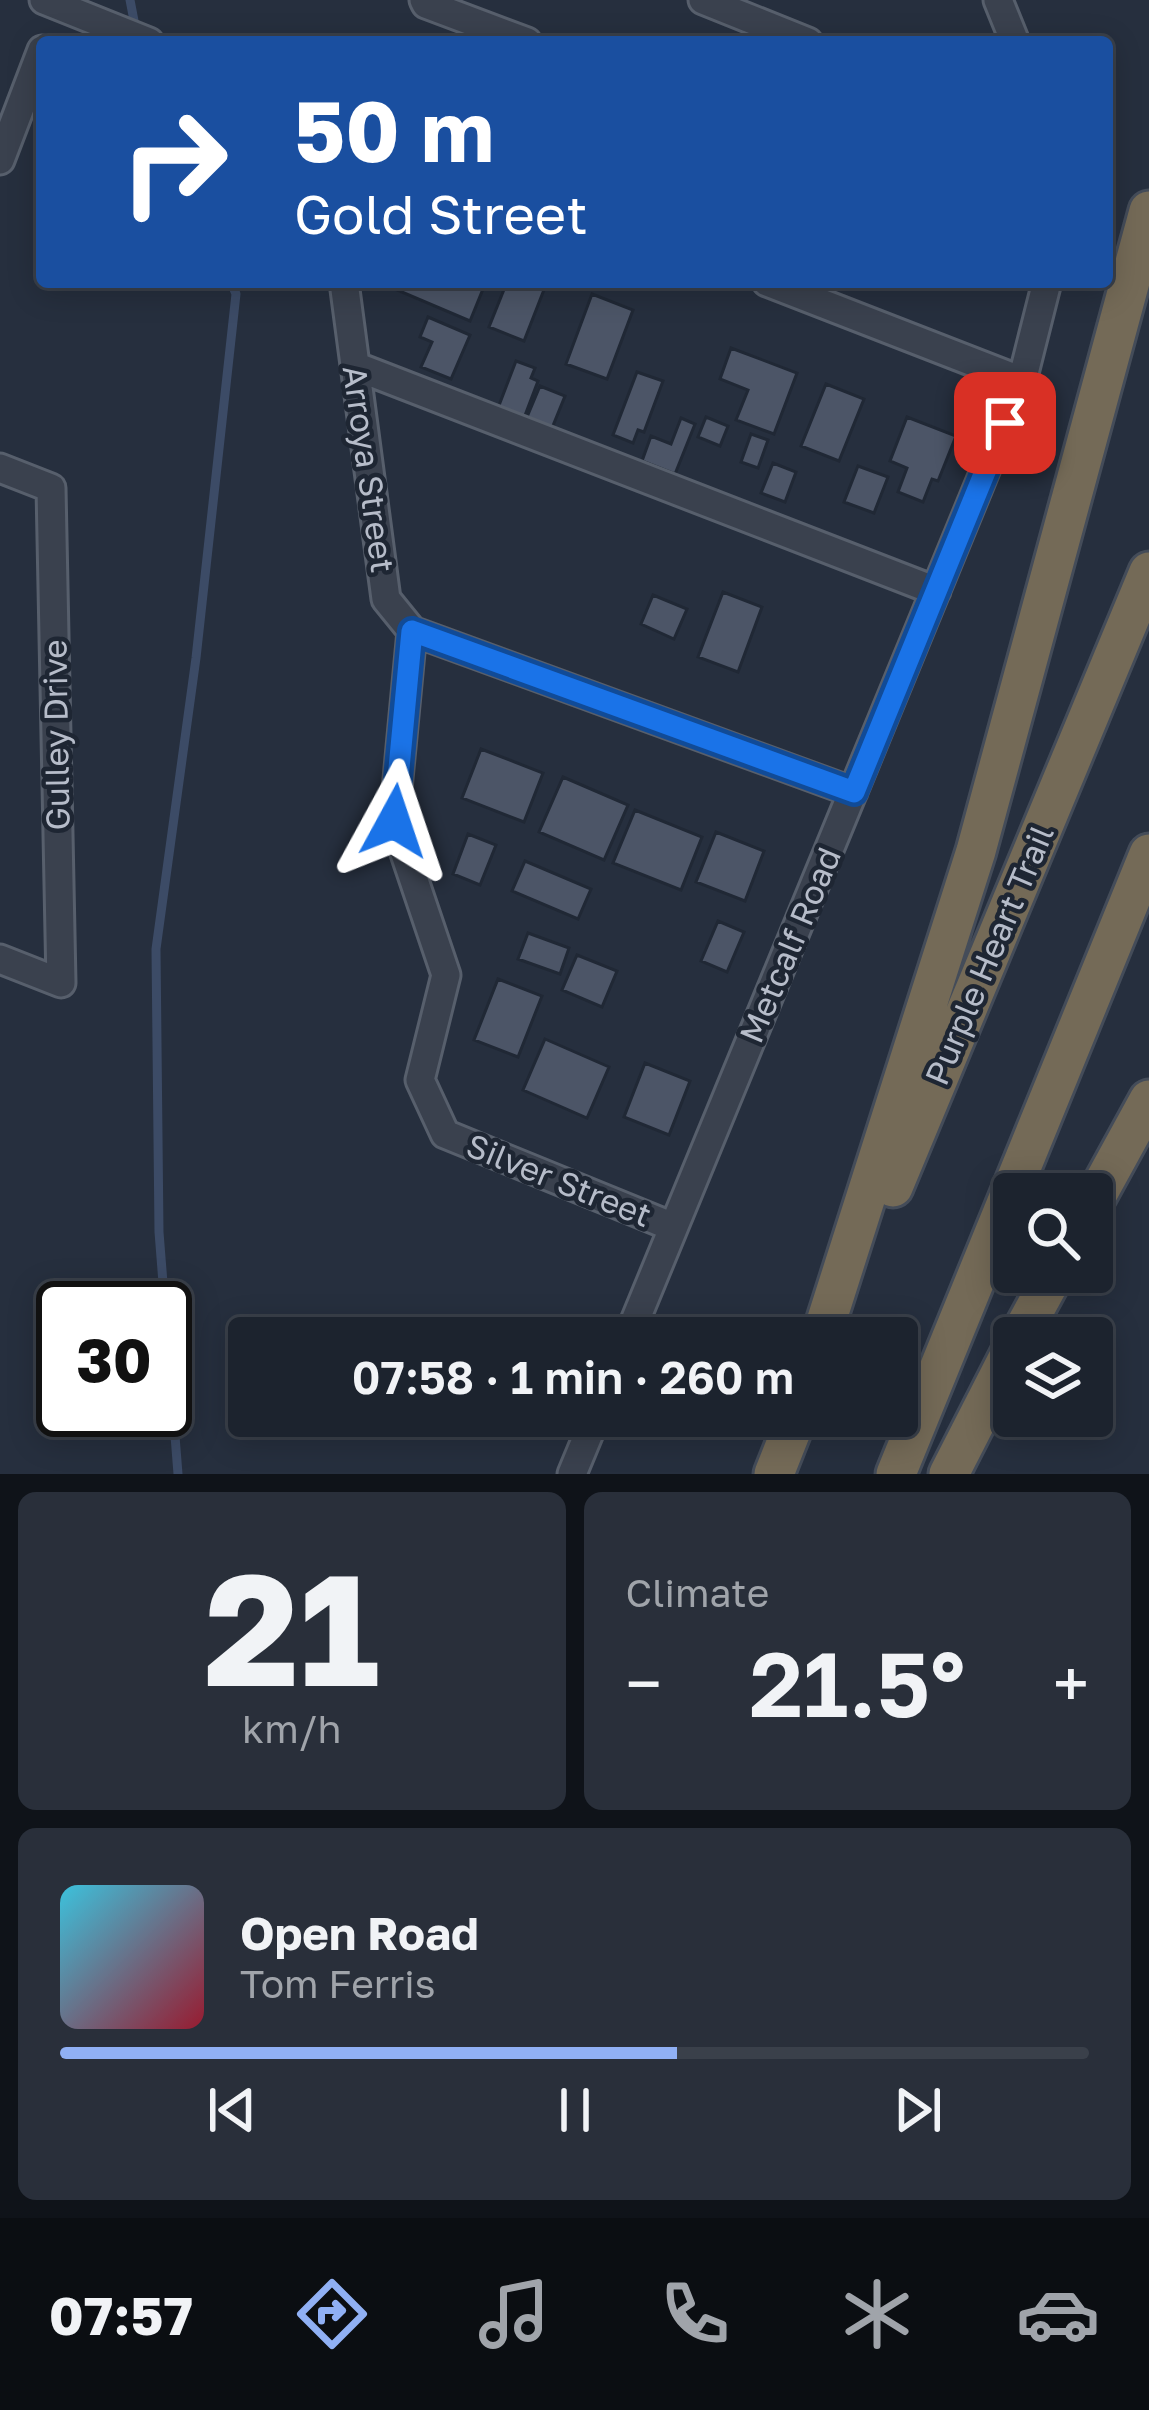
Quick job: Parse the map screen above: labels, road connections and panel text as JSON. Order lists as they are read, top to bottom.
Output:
{
  "streets": {
    "highway": ["Purple Heart Trail"],
    "street": [
      "Arroya Street",
      "Gulley Drive",
      "Metcalf Road",
      "Silver Street"
    ]
  },
  "crossings": [
    ["Arroya Street", "Silver Street"],
    ["Metcalf Road", "Silver Street"]
  ],
  "page": {
    "turn": ["50 m", "Gold Street"],
    "limit": "30",
    "trip": "07:58 · 1 min · 260 m",
    "tile": [
      ["21", "km/h"],
      "Climate"
    ],
    "heat": ["−", "21.5°", "+"],
    "song": ["Open Road", "Tom Ferris"],
    "tabs": "07:57"
  }
}
